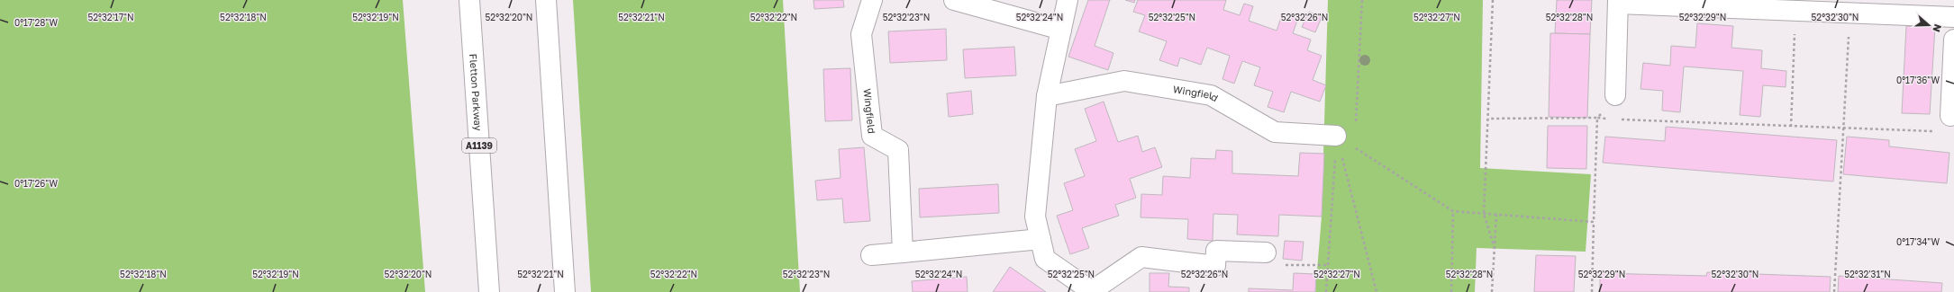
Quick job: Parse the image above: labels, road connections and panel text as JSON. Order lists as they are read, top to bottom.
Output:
{
  "streets": {
    "main road": ["Fletton Parkway", "Wingfield", "A1139"]
  },
  "north": "right",
  "coordinates": [
    "52°32'24\"N",
    "52°32'26\"N",
    "52°32'27\"N",
    "52°32'30\"N",
    "52°32'17\"N",
    "52°32'18\"N",
    "52°32'19\"N",
    "52°32'20\"N",
    "52°32'21\"N",
    "52°32'22\"N",
    "52°32'23\"N",
    "52°32'25\"N",
    "52°32'28\"N",
    "52°32'29\"N",
    "0°17'28\"W",
    "0°17'36\"W",
    "0°17'26\"W",
    "0°17'34\"W",
    "52°32'31\"N"
  ]
}
